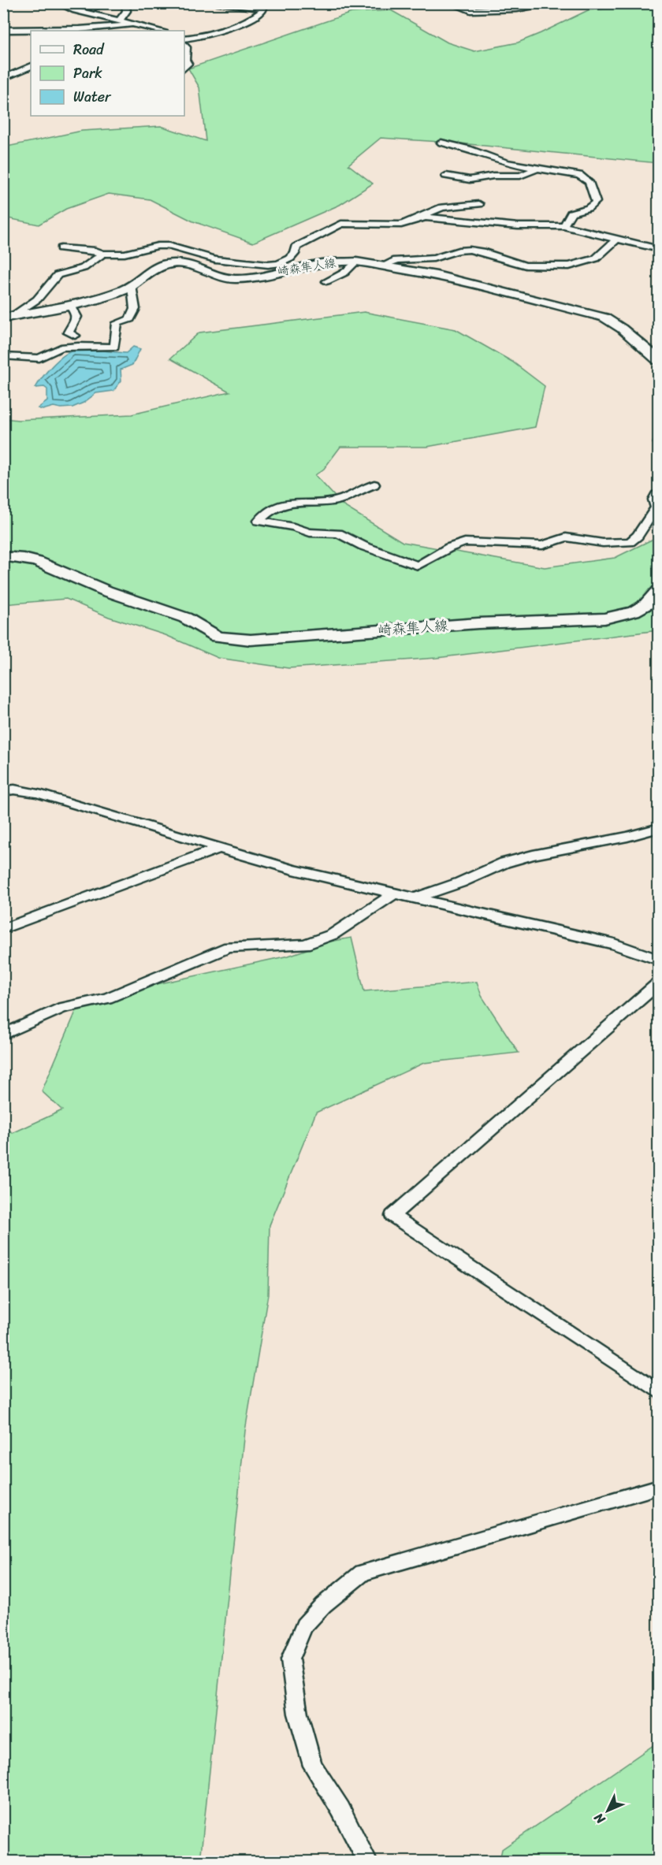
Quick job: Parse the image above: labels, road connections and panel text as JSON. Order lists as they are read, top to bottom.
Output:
{
  "streets": {
    "main road": ["崎森隼人線"]
  },
  "legend": ["Road", "Park", "Water"],
  "north": "bottom left"
}
